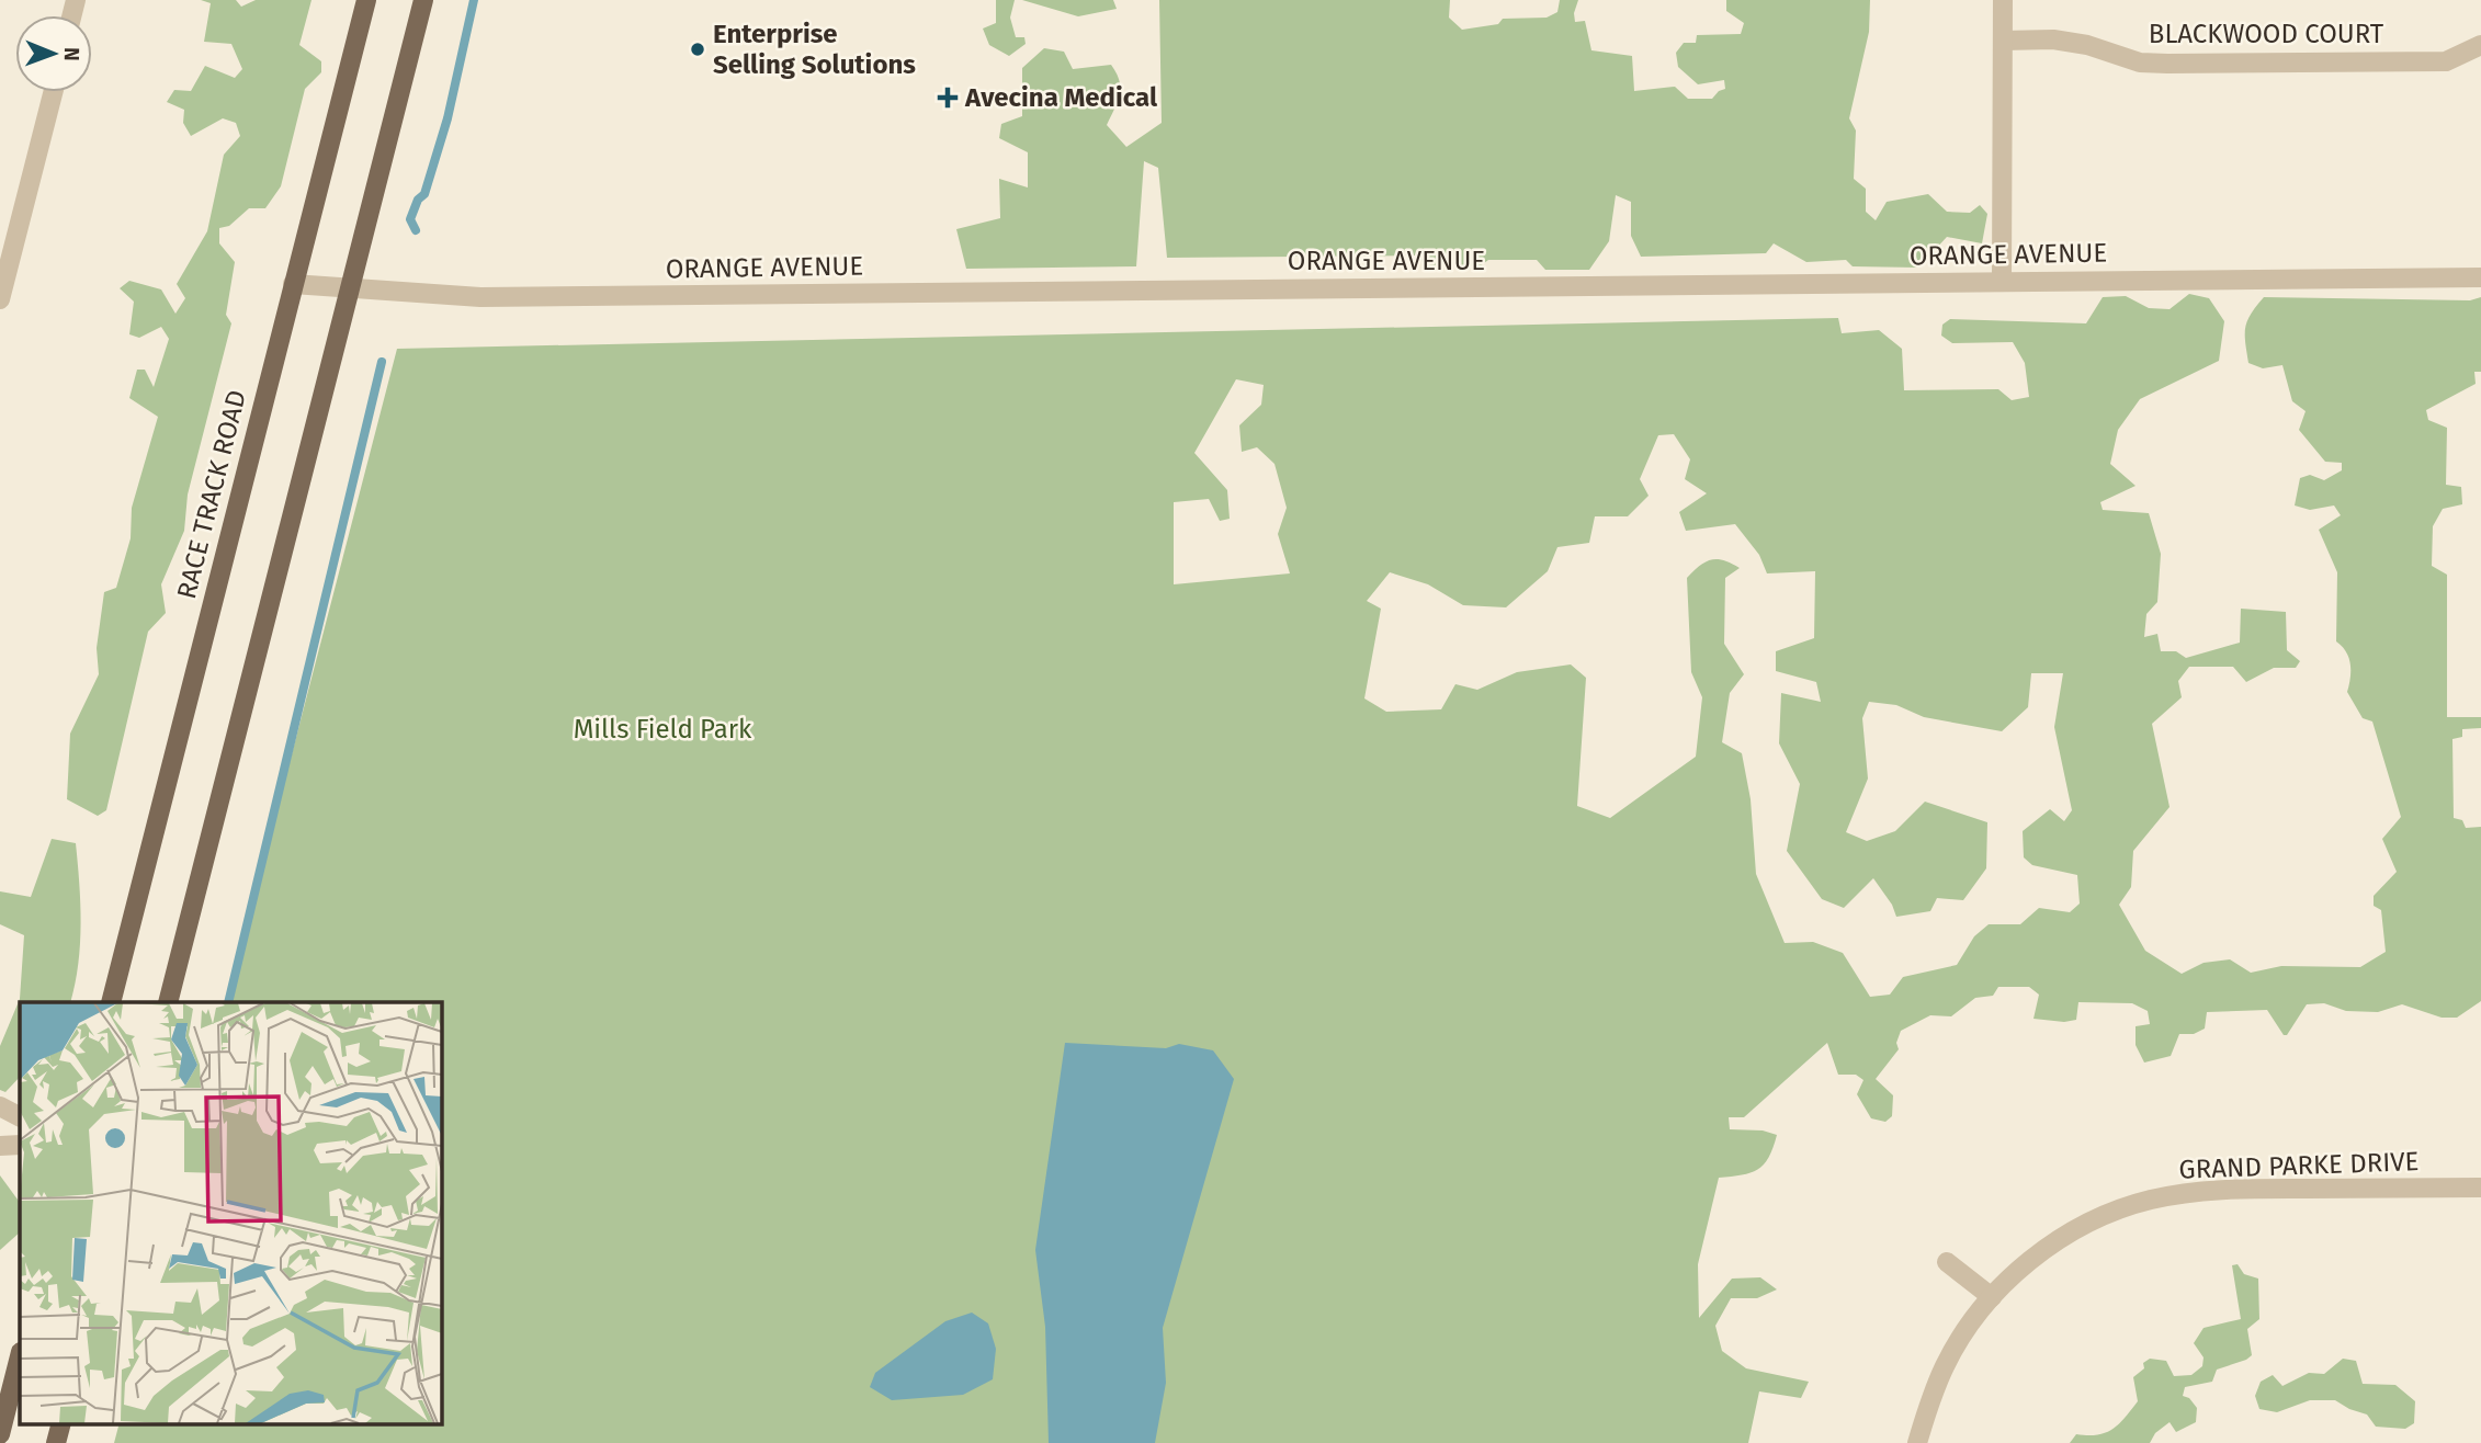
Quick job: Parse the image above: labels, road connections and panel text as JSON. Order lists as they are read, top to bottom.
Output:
{
  "streets": {
    "main road": ["RACE TRACK ROAD"],
    "street": ["BLACKWOOD COURT", "ORANGE AVENUE", "GRAND PARKE DRIVE"]
  },
  "crossings": [
    ["ORANGE AVENUE", "RACE TRACK ROAD"]
  ],
  "parks": ["Mills Field Park"],
  "places": {
    "other": ["Enterprise Selling Solutions"],
    "health": ["Avecina Medical"]
  },
  "north": "right"
}
